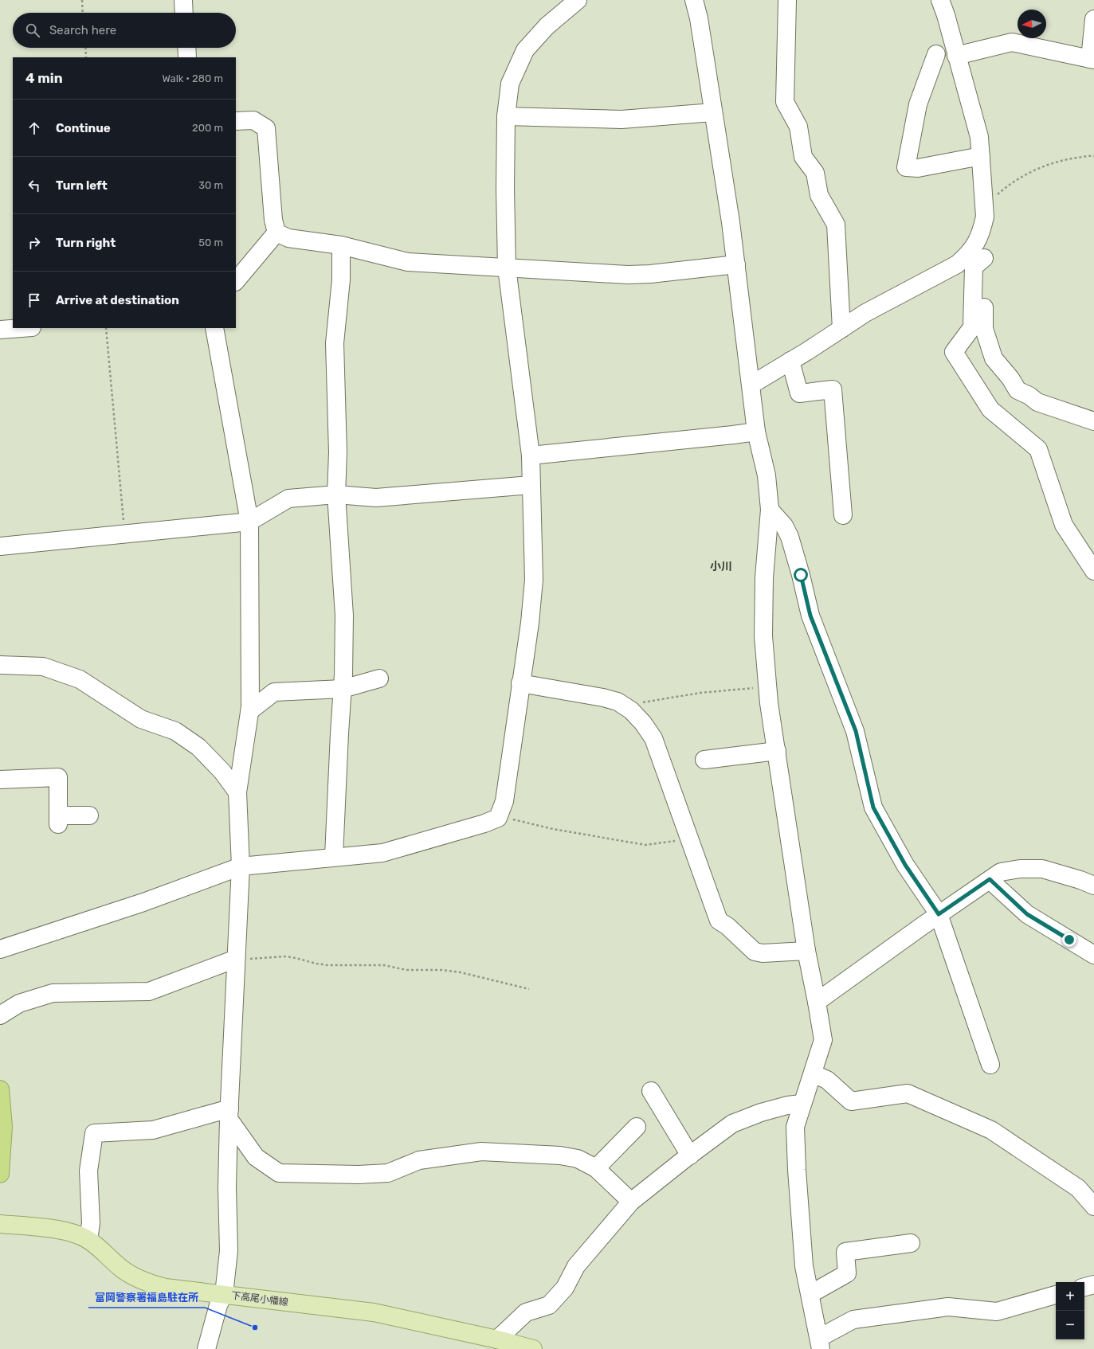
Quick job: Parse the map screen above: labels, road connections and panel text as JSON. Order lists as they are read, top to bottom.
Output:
{
  "streets": {
    "main road": ["下高尾小幡線"]
  },
  "districts": ["小川"],
  "places": ["富岡警察署福島駐在所"],
  "north": "left",
  "page": {
    "search": "Search here",
    "heading": ["4 min", "Walk · 280 m"],
    "list": [
      ["Continue", "200 m"],
      ["Turn left", "30 m"],
      ["Turn right", "50 m"],
      "Arrive at destination"
    ],
    "map_buttons": ["+", "−"]
  }
}
